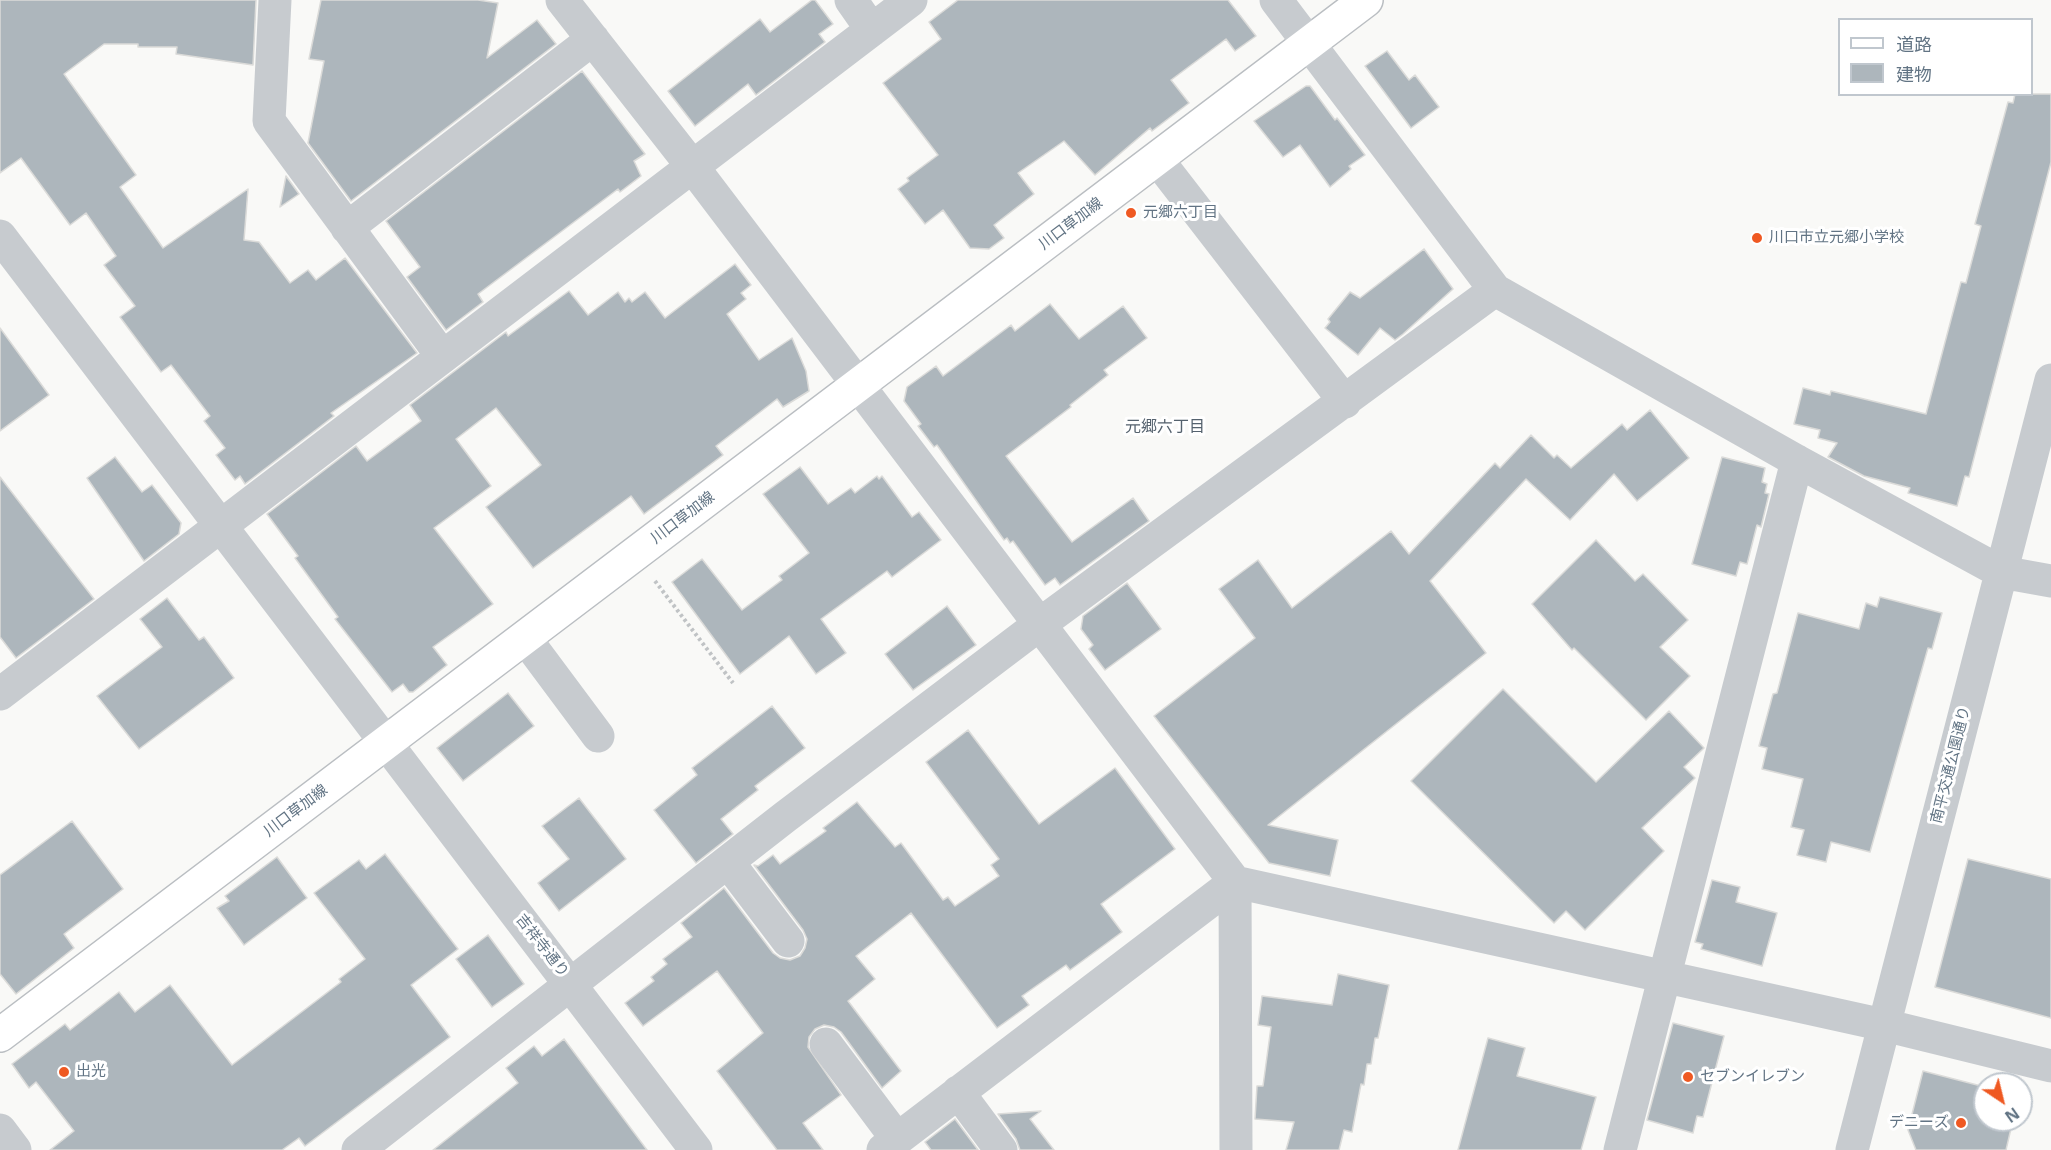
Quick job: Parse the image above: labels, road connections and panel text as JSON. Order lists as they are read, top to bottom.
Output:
{
  "streets": {
    "main road": ["川口草加線"],
    "street": ["南平交通公園通り", "吉祥寺通り"]
  },
  "crossings": [
    ["川口草加線", "吉祥寺通り"]
  ],
  "districts": ["元郷六丁目"],
  "places": [
    "元郷六丁目",
    "川口市立元郷小学校",
    "出光",
    "セブンイレブン",
    "デニーズ"
  ],
  "legend": ["道路", "建物"],
  "north": "bottom right"
}
